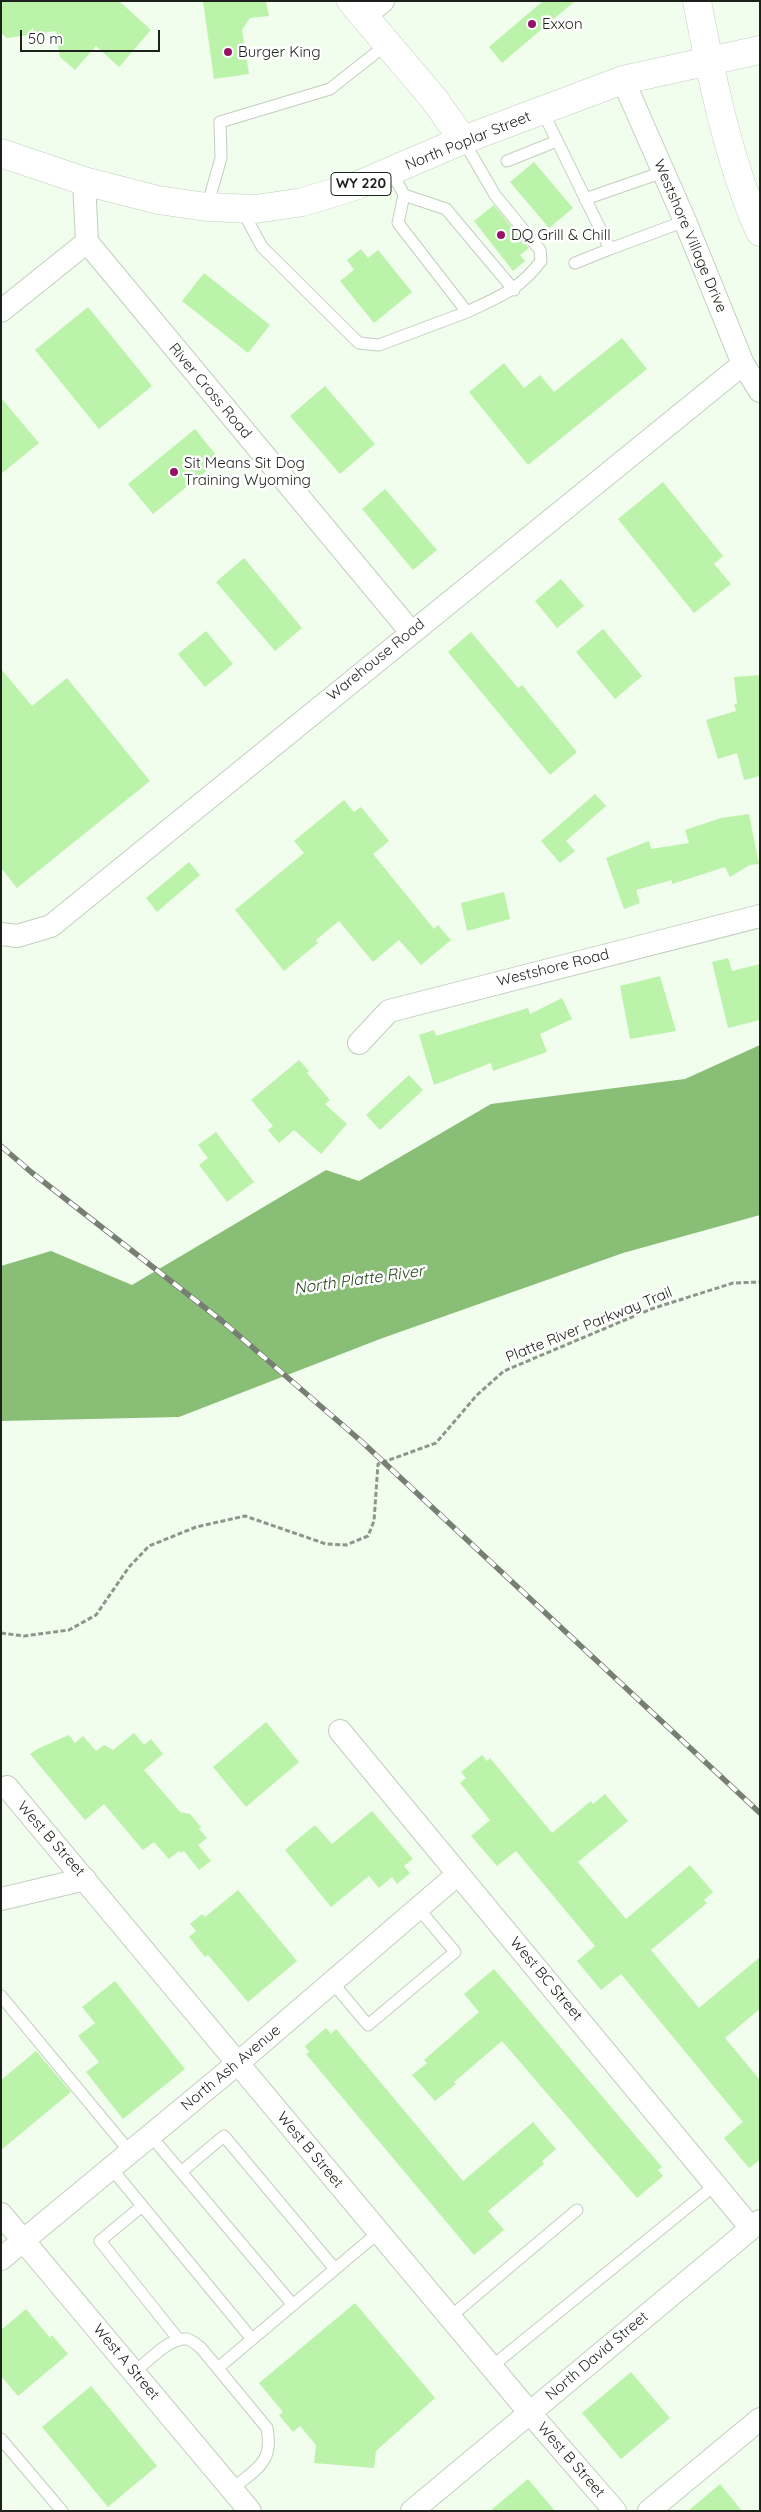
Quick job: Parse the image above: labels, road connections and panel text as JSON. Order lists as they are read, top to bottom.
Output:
{
  "streets": {
    "main road": ["North Poplar Street", "WY 220"],
    "street": [
      "Westshore Village Drive",
      "River Cross Road",
      "Warehouse Road",
      "Westshore Road",
      "West B Street",
      "West BC Street",
      "North Ash Avenue",
      "North David Street",
      "West A Street"
    ],
    "path": ["Platte River Parkway Trail"]
  },
  "crossings": [
    ["North Poplar Street", "Westshore Village Drive"],
    ["Westshore Village Drive", "Warehouse Road"],
    ["River Cross Road", "Warehouse Road"],
    ["West B Street", "North Ash Avenue"],
    ["West B Street", "North David Street"],
    ["West BC Street", "North Ash Avenue"],
    ["West BC Street", "North David Street"],
    ["North Ash Avenue", "West A Street"]
  ],
  "water": ["North Platte River"],
  "places": [
    "Exxon",
    "Burger King",
    "DQ Grill & Chill",
    "Sit Means Sit Dog Training Wyoming"
  ],
  "scale_bar": "50 m"
}
